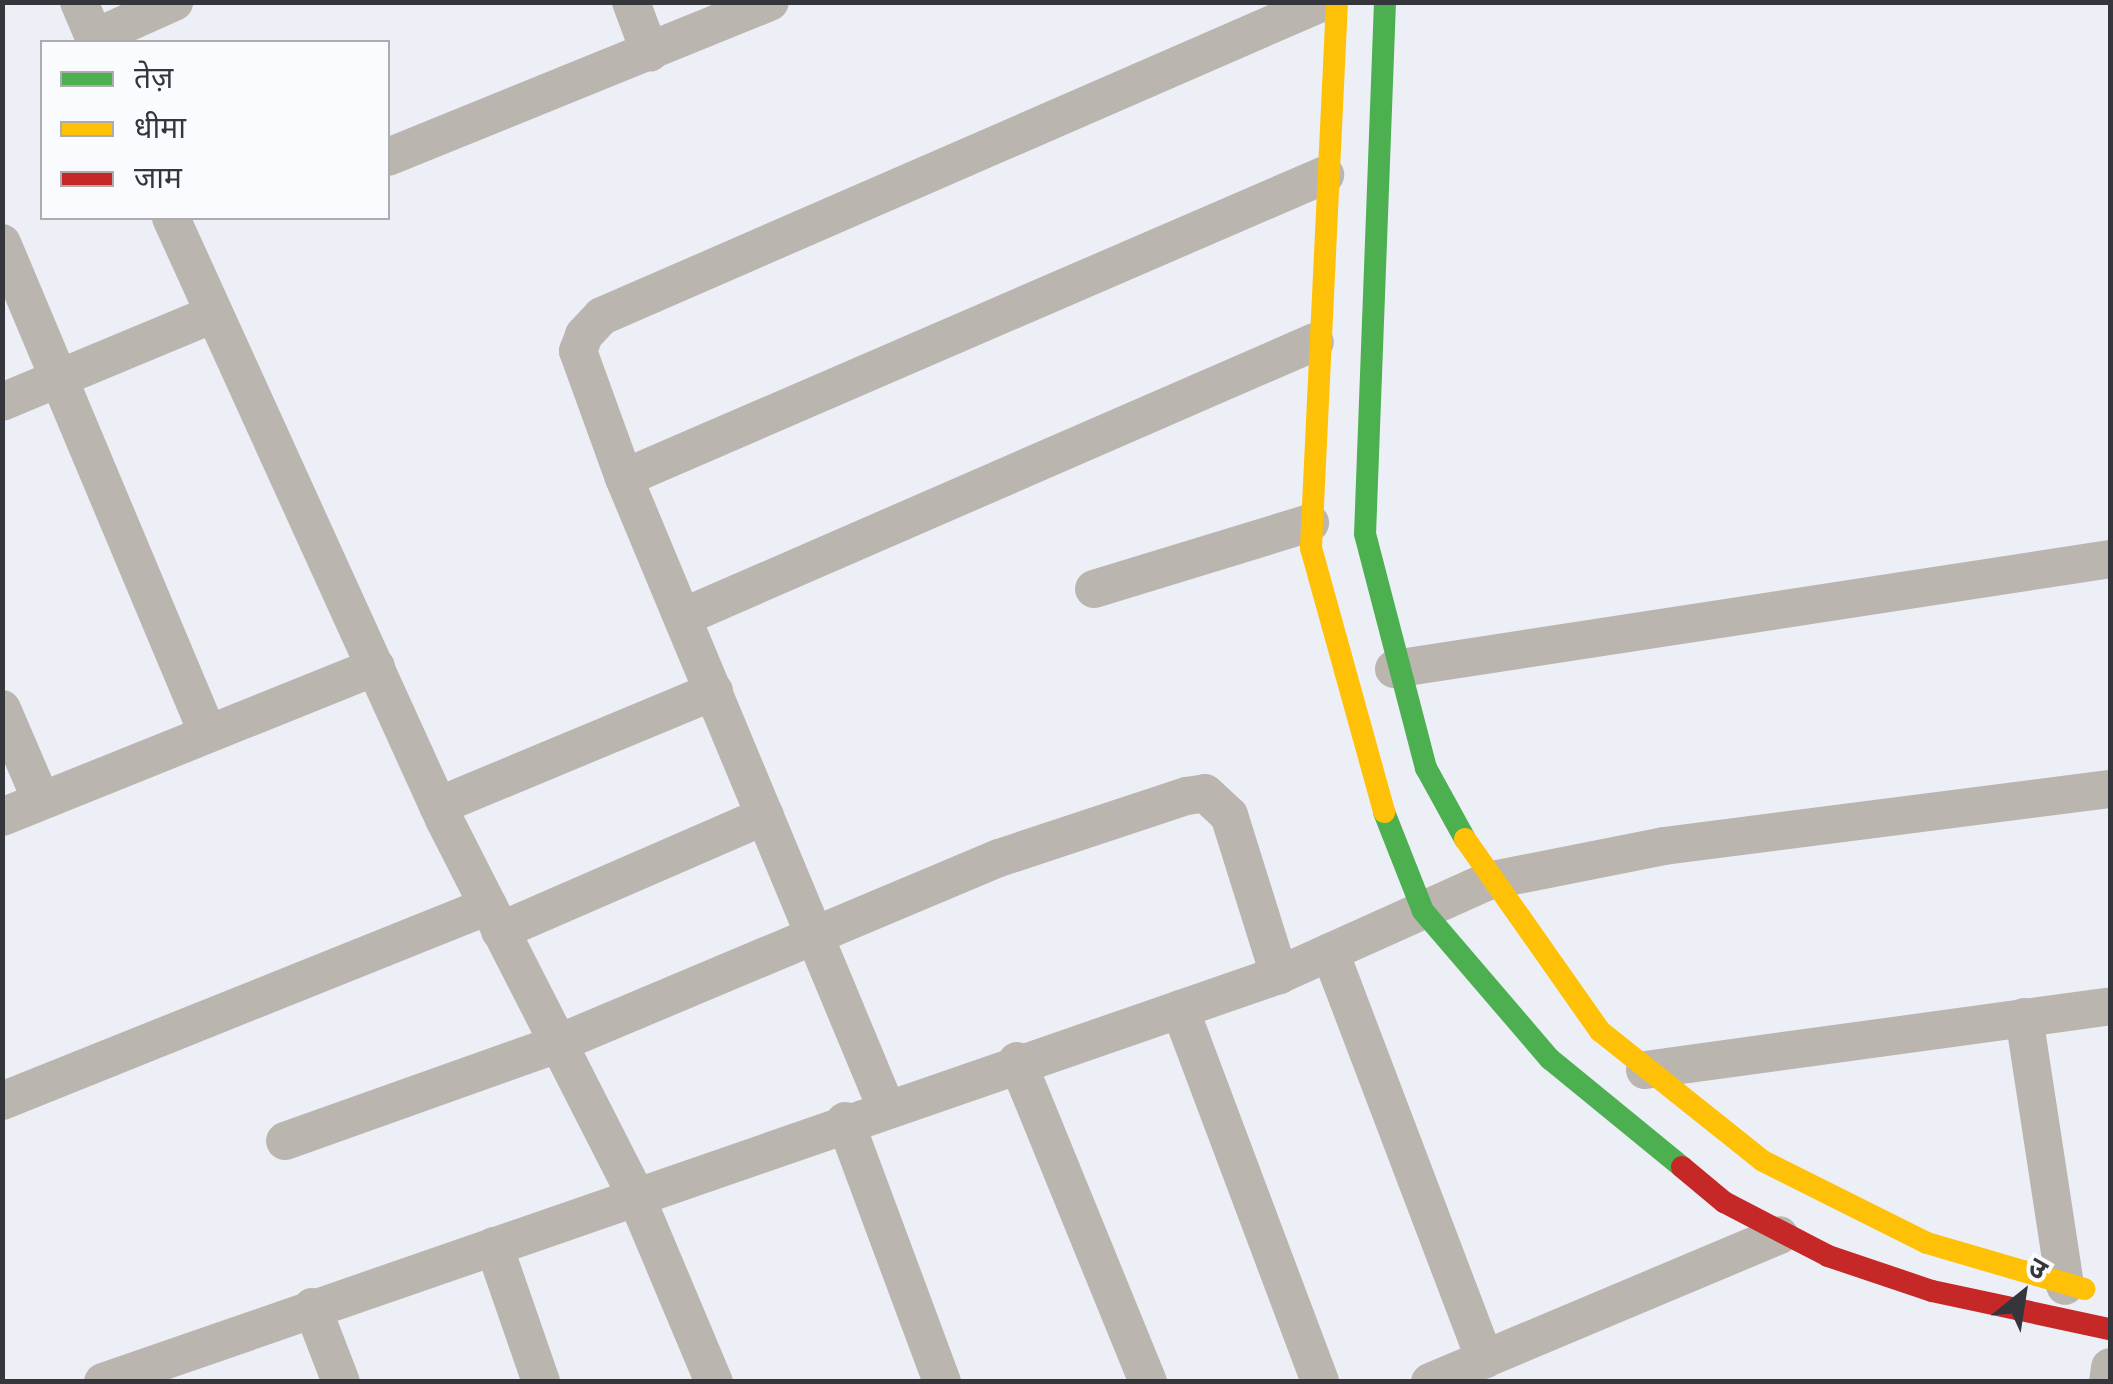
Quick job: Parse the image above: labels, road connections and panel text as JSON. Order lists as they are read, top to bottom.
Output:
{
  "legend": ["तेज़", "धीमा", "जाम"],
  "north": "top right"
}
